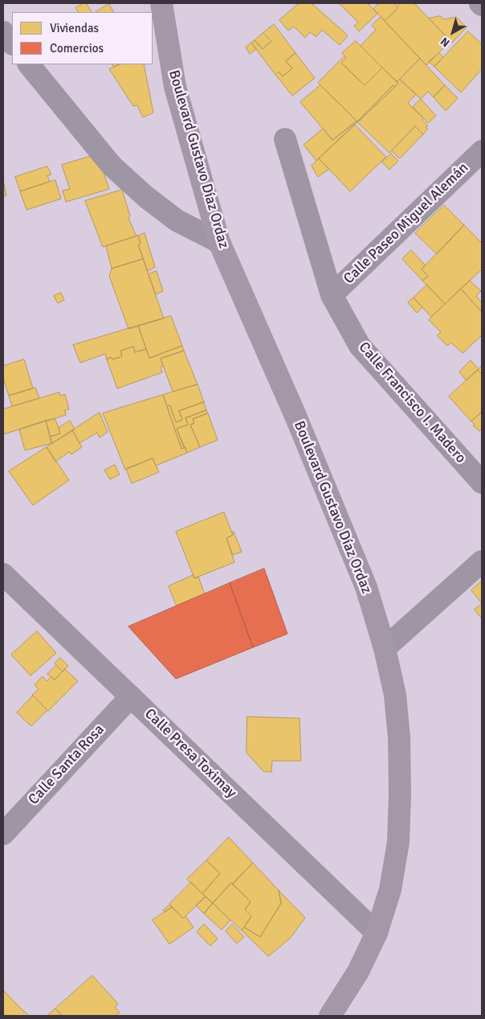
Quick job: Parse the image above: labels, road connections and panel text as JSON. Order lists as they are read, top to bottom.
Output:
{
  "streets": {
    "main road": ["Boulevard Gustavo Díaz Ordaz"],
    "street": [
      "Calle Paseo Miguel Alemán",
      "Calle Francisco I. Madero",
      "Calle Presa Toximay",
      "Calle Santa Rosa"
    ]
  },
  "crossings": [
    ["Boulevard Gustavo Díaz Ordaz", "Calle Presa Toximay"],
    ["Calle Paseo Miguel Alemán", "Calle Francisco I. Madero"],
    ["Calle Presa Toximay", "Calle Santa Rosa"]
  ],
  "legend": ["Viviendas", "Comercios"],
  "north": "bottom left"
}
